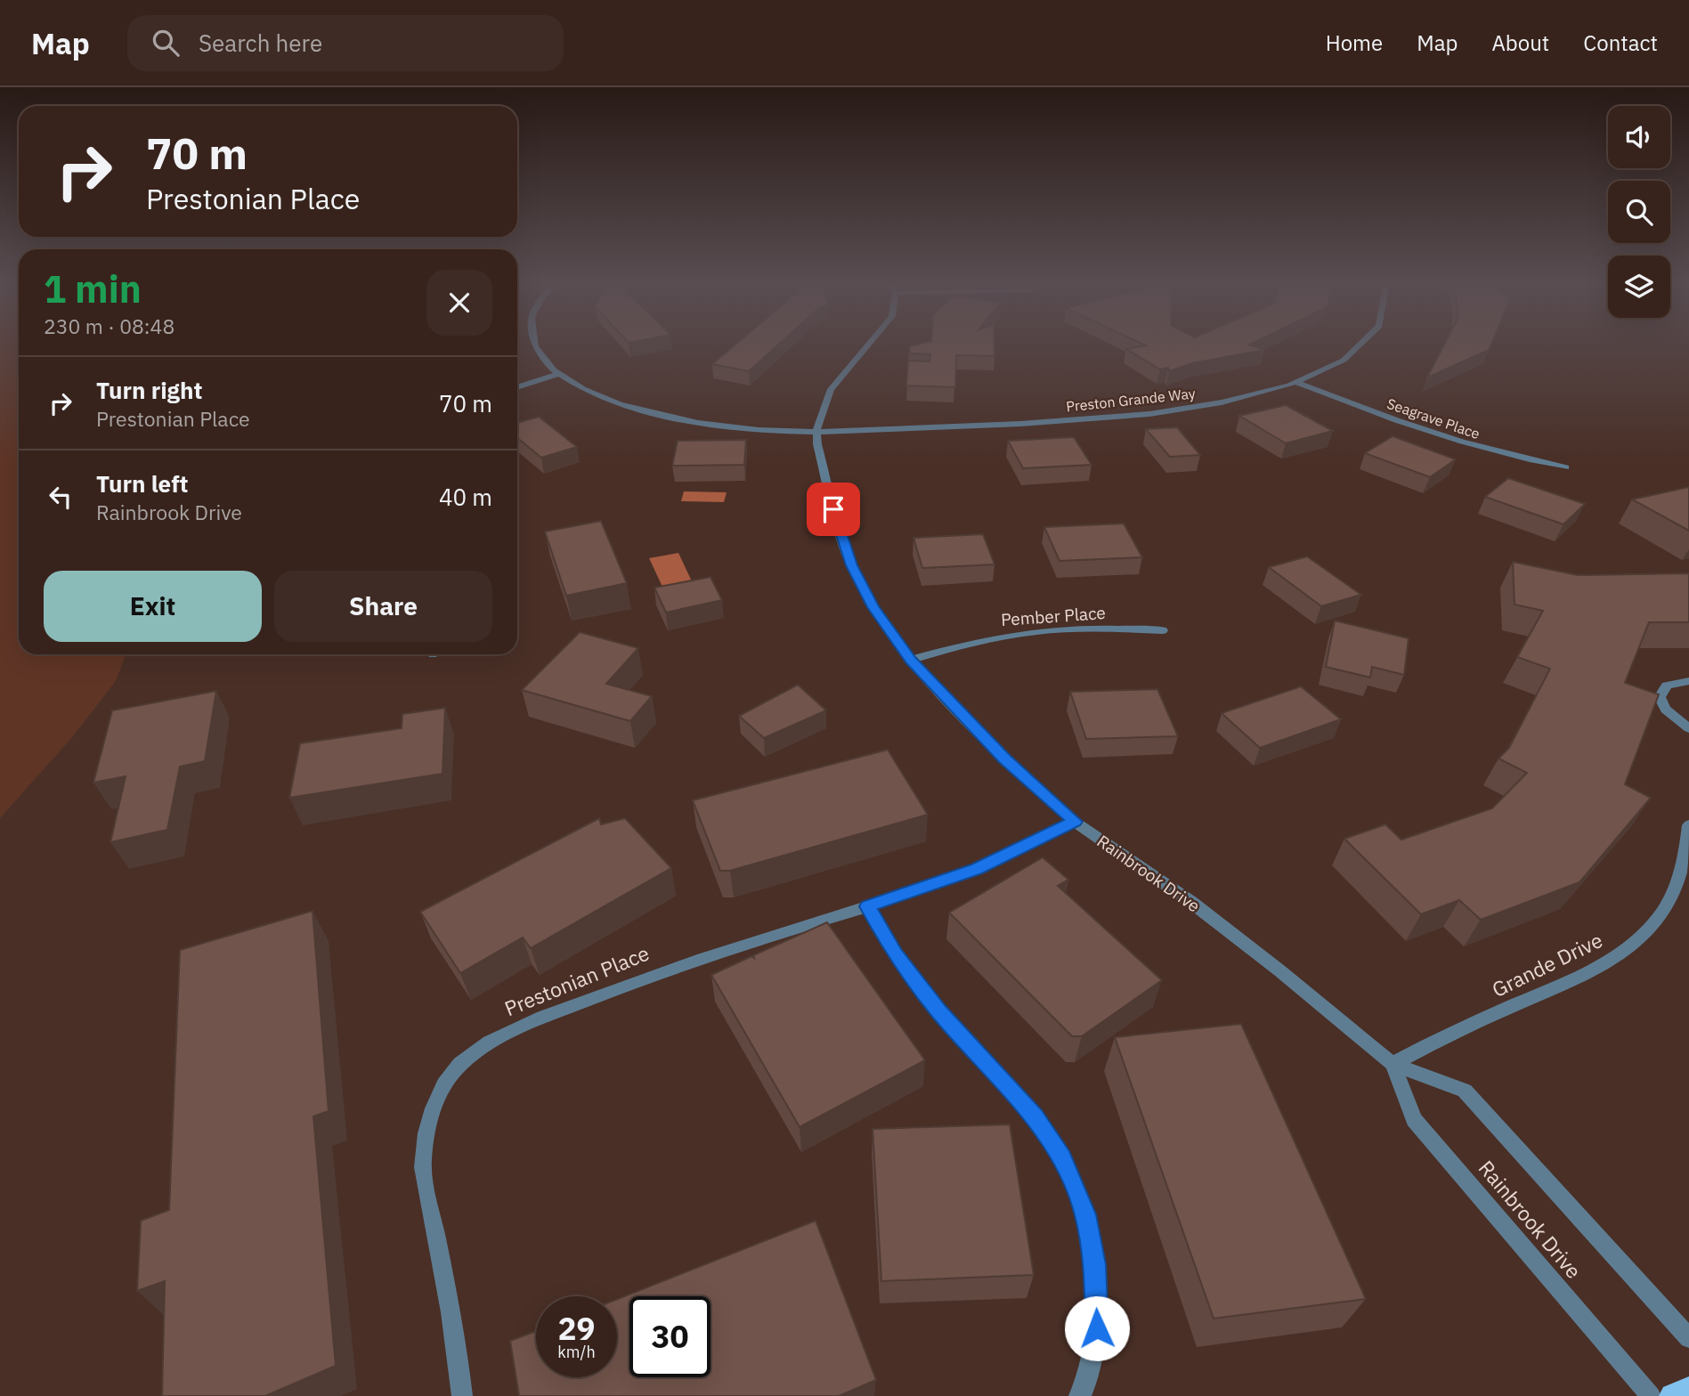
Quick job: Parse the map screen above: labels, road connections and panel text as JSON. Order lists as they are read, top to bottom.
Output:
{
  "streets": {
    "street": [
      "Preston Grande Way",
      "Seagrave Place",
      "Pember Place",
      "Rainbrook Drive",
      "Grande Drive",
      "Prestonian Place"
    ]
  },
  "crossings": [
    ["Preston Grande Way", "Seagrave Place"],
    ["Preston Grande Way", "Rainbrook Drive"],
    ["Pember Place", "Rainbrook Drive"],
    ["Rainbrook Drive", "Grande Drive"],
    ["Rainbrook Drive", "Prestonian Place"]
  ],
  "page": {
    "header": "Map",
    "search": "Search here",
    "nav": [
      "Home",
      "Map",
      "About",
      "Contact"
    ],
    "turn": ["70 m", "Prestonian Place"],
    "heading": ["1 min", "230 m · 08:48"],
    "list": [
      {
        "name": "Turn right",
        "note": "Prestonian Place",
        "value": "70 m"
      },
      {
        "name": "Turn left",
        "note": "Rainbrook Drive",
        "value": "40 m"
      }
    ],
    "buttons": ["Exit", "Share"],
    "speed": "29 km/h",
    "limit": "30"
  }
}
